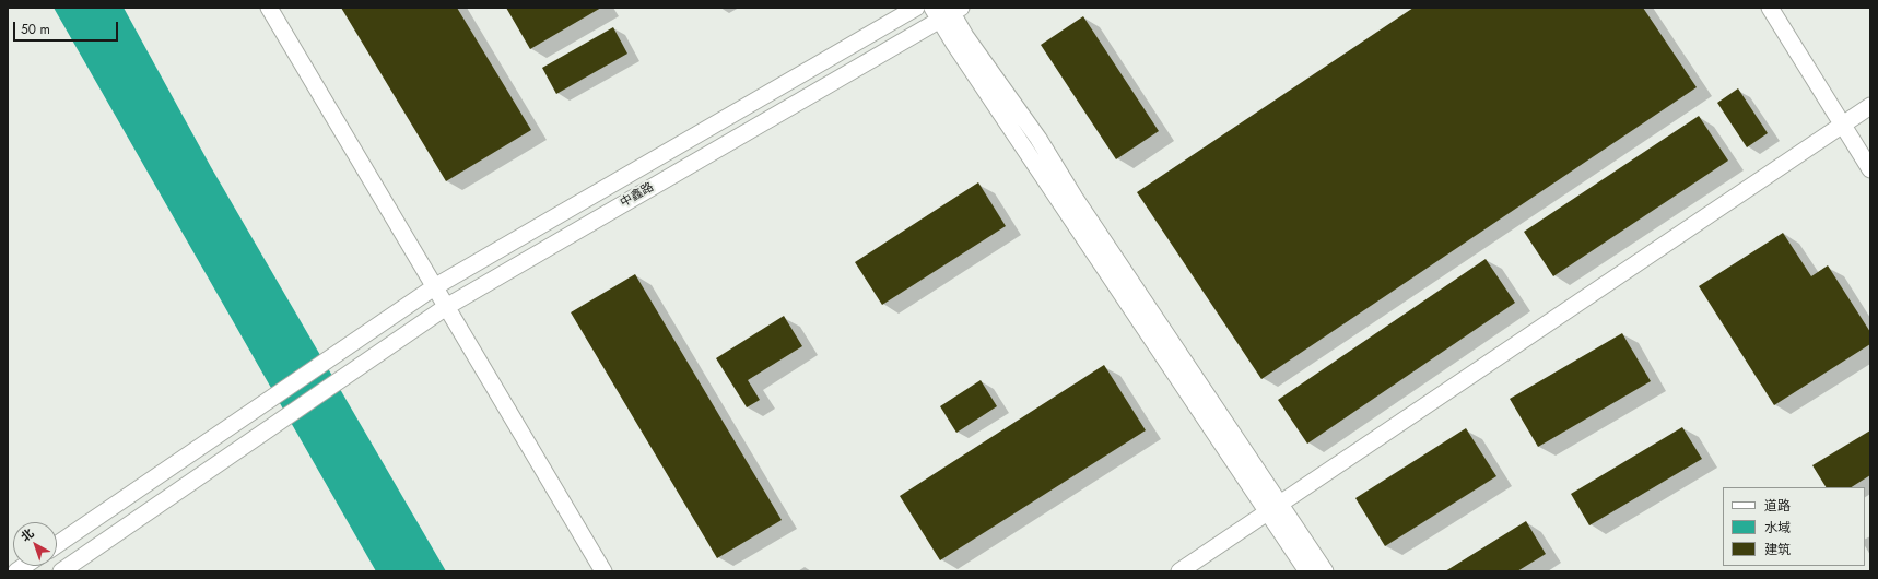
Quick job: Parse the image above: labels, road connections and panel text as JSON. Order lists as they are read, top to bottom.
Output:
{
  "streets": {
    "street": ["中鑫路"]
  },
  "legend": ["道路", "水域", "建筑"],
  "scale_bar": "50 m",
  "north": "top left"
}
